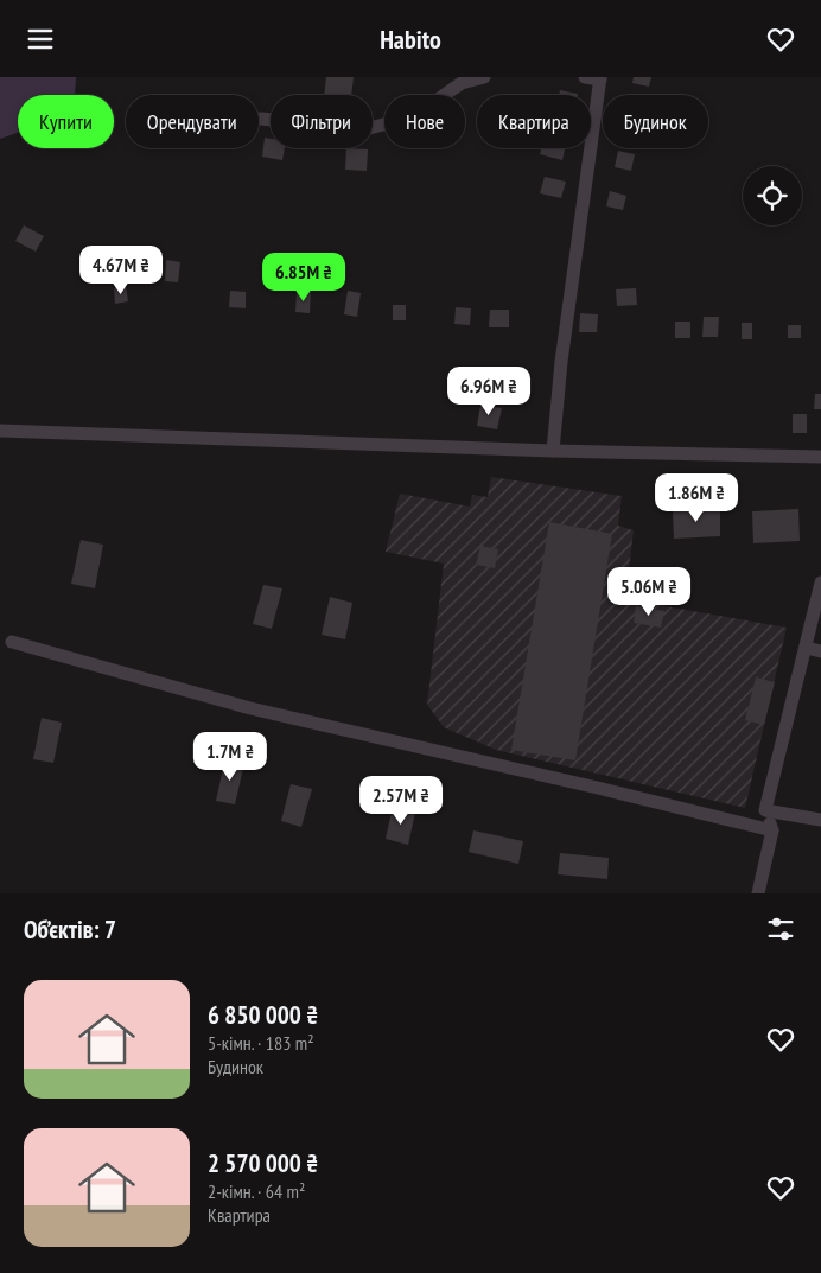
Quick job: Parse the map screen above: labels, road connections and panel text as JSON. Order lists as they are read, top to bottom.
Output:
{
  "page": {
    "header": "Habito",
    "chip": [
      "Купити",
      "Орендувати",
      "Фільтри",
      "Нове",
      "Квартира",
      "Будинок"
    ],
    "price": [
      "4.67M ₴",
      "6.85M ₴",
      "6.96M ₴",
      "1.86M ₴",
      "5.06M ₴",
      "1.7M ₴",
      "2.57M ₴"
    ],
    "heading": "Об’єктів: 7",
    "list": [
      {
        "name": "6 850 000 ₴",
        "note": "5-кімн. · 183 m² · Будинок"
      },
      {
        "name": "2 570 000 ₴",
        "note": "2-кімн. · 64 m² · Квартира"
      }
    ]
  }
}
